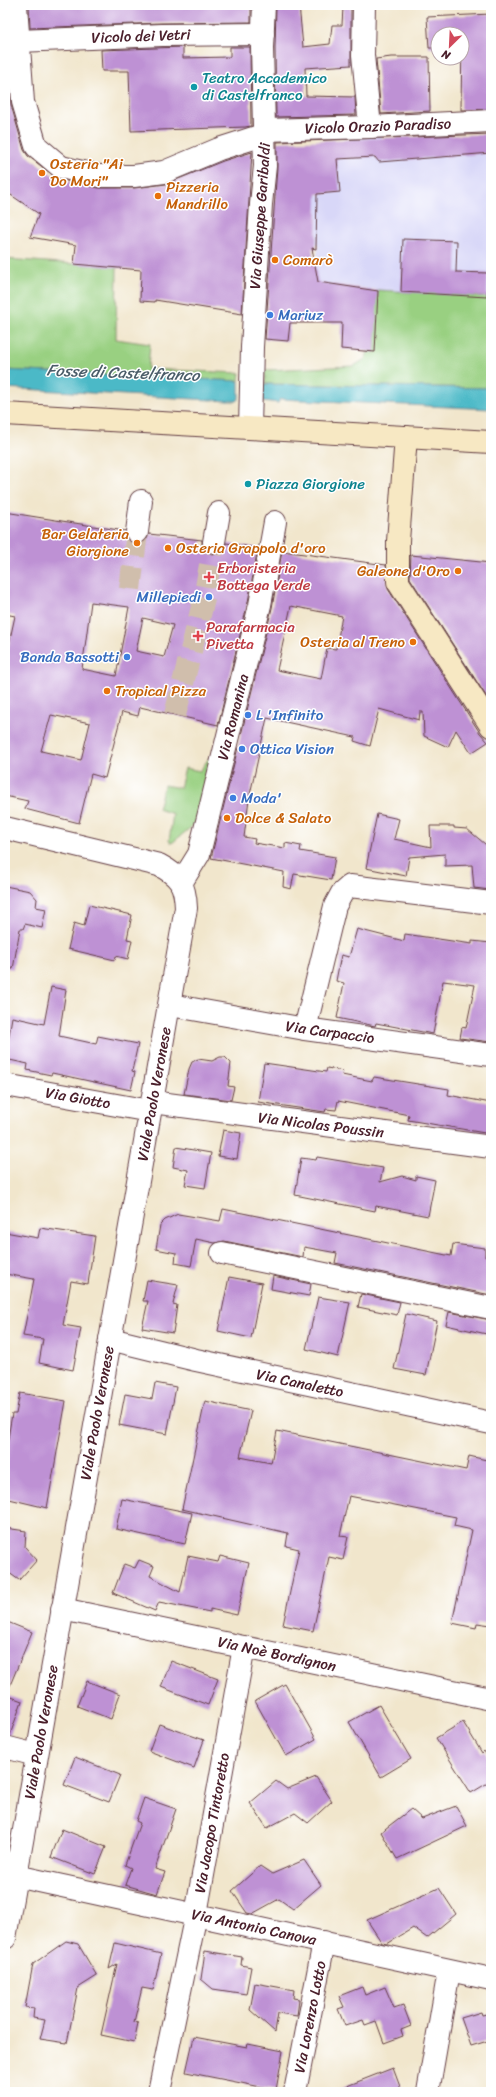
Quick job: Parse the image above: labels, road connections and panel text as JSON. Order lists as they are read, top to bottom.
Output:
{
  "streets": {
    "street": [
      "Vicolo dei Vetri",
      "Vicolo Orazio Paradiso",
      "Via Giuseppe Garibaldi",
      "Via Romanina",
      "Via Carpaccio",
      "Viale Paolo Veronese",
      "Via Giotto",
      "Via Nicolas Poussin",
      "Via Canaletto",
      "Via Noè Bordignon",
      "Via Jacopo Tintoretto",
      "Via Antonio Canova",
      "Via Lorenzo Lotto"
    ]
  },
  "crossings": [
    ["Vicolo dei Vetri", "Vicolo Orazio Paradiso"],
    ["Vicolo dei Vetri", "Via Giuseppe Garibaldi"],
    ["Vicolo Orazio Paradiso", "Via Giuseppe Garibaldi"],
    ["Via Romanina", "Viale Paolo Veronese"],
    ["Via Carpaccio", "Viale Paolo Veronese"],
    ["Viale Paolo Veronese", "Via Giotto"],
    ["Viale Paolo Veronese", "Via Nicolas Poussin"],
    ["Viale Paolo Veronese", "Via Canaletto"],
    ["Viale Paolo Veronese", "Via Noè Bordignon"],
    ["Viale Paolo Veronese", "Via Antonio Canova"],
    ["Via Giotto", "Via Nicolas Poussin"],
    ["Via Noè Bordignon", "Via Jacopo Tintoretto"],
    ["Via Jacopo Tintoretto", "Via Antonio Canova"],
    ["Via Antonio Canova", "Via Lorenzo Lotto"]
  ],
  "water": ["Fosse di Castelfranco"],
  "places": {
    "other": [
      "Teatro Accademico di Castelfranco",
      "Osteria \"Ai Do Mori\"",
      "Pizzeria Mandrillo",
      "Comarò",
      "Mariuz",
      "Piazza Giorgione",
      "Bar Gelateria Giorgione",
      "Osteria Grappolo d'oro",
      "Galeone d'Oro",
      "Millepiedi",
      "Osteria al Treno",
      "Banda Bassotti",
      "Tropical Pizza",
      "L 'Infinito",
      "Ottica Vision",
      "Moda'",
      "Dolce & Salato"
    ],
    "health": ["Erboristeria Bottega Verde", "Parafarmacia Pivetta"]
  },
  "north": "bottom left"
}
